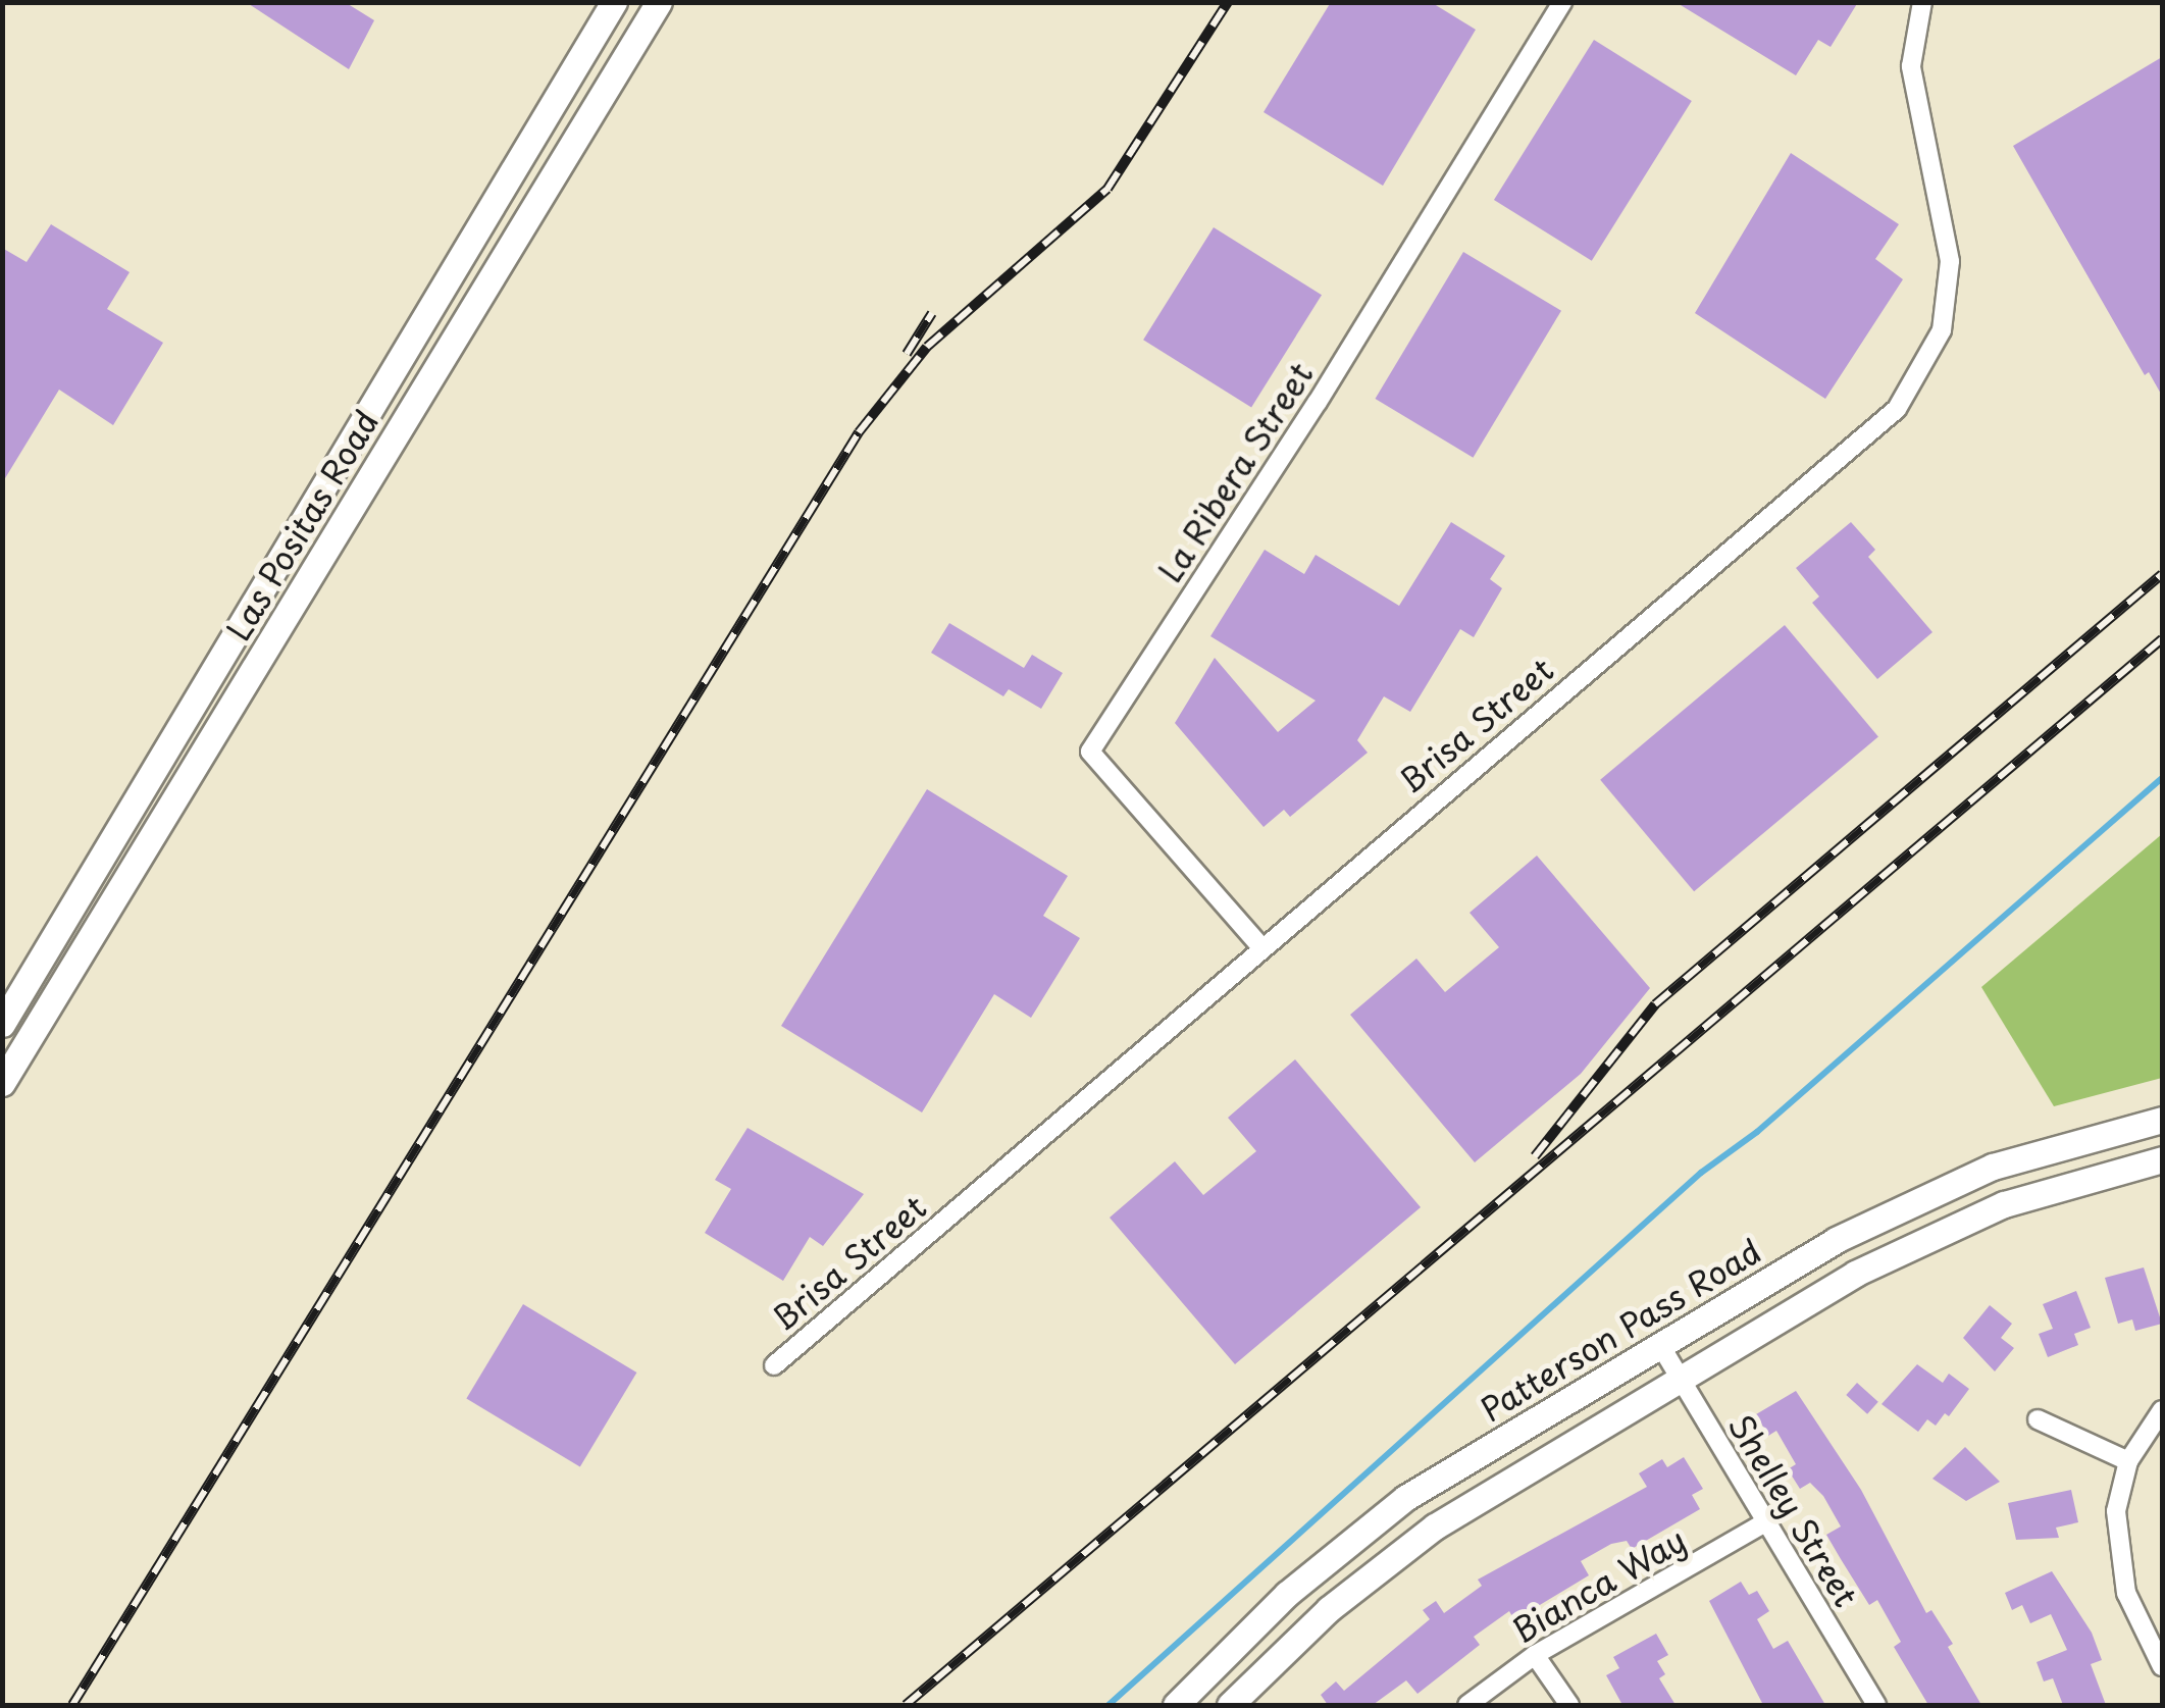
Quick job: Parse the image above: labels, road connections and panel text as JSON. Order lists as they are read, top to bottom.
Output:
{
  "streets": {
    "main road": ["Las Positas Road", "Patterson Pass Road"],
    "street": [
      "La Ribera Street",
      "Brisa Street",
      "Shelley Street",
      "Bianca Way"
    ]
  },
  "crossings": [
    ["La Ribera Street", "Brisa Street"],
    ["Patterson Pass Road", "Shelley Street"],
    ["Shelley Street", "Bianca Way"]
  ]
}
